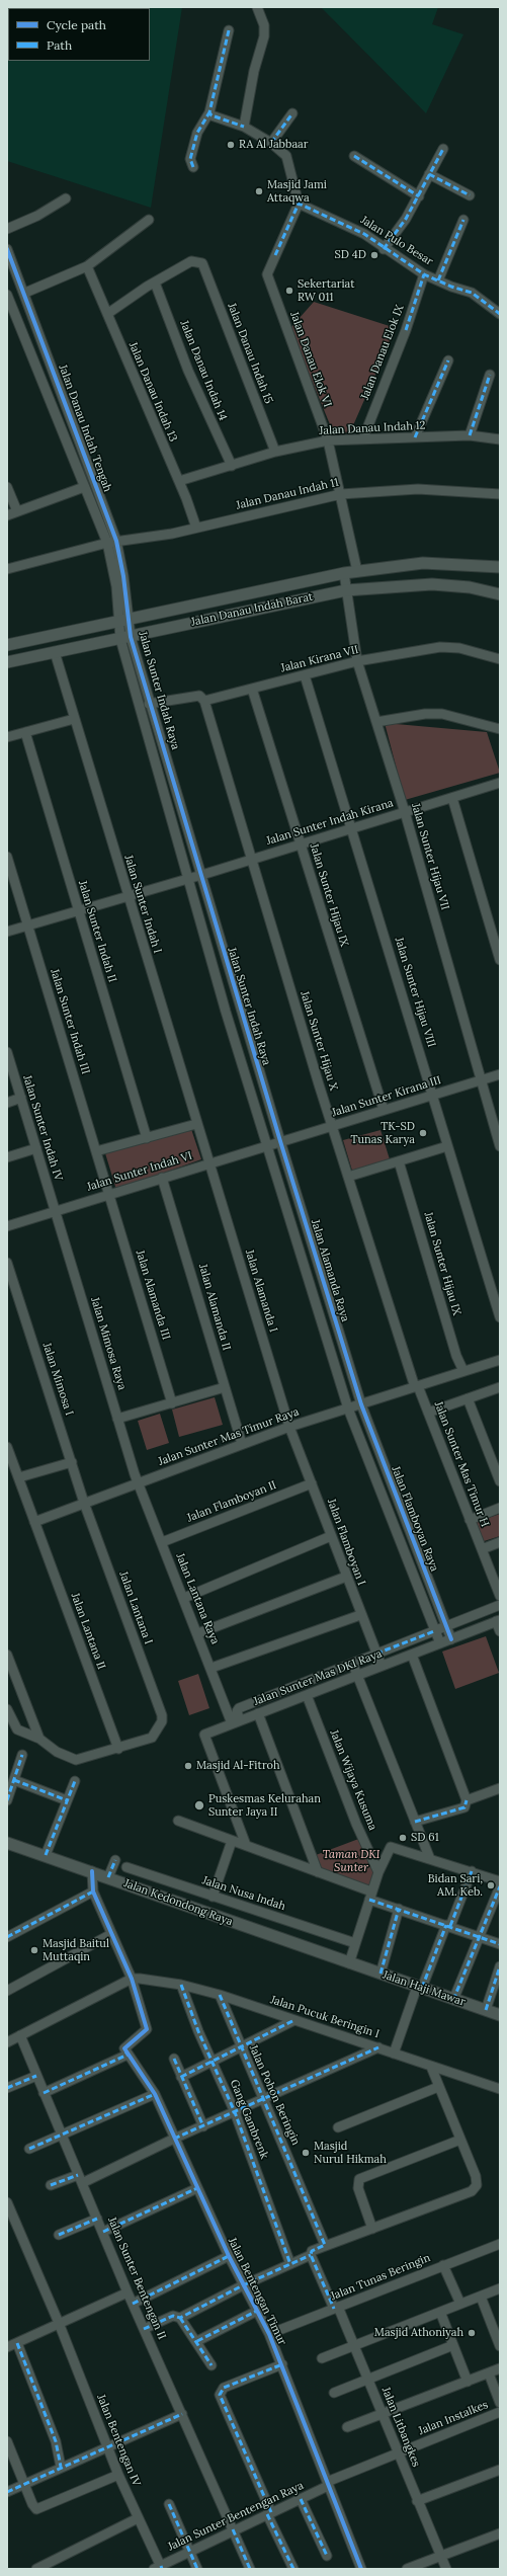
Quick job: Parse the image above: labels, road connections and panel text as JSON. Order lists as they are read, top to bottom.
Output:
{
  "streets": {
    "street": [
      "Jalan Pulo Besar",
      "Jalan Danau Elok IX",
      "Jalan Danau Indah 15",
      "Jalan Danau Elok VI",
      "Jalan Danau Indah 14",
      "Jalan Danau Indah 13",
      "Jalan Danau Indah Tengah",
      "Jalan Danau Indah 12",
      "Jalan Danau Indah 11",
      "Jalan Danau Indah Barat",
      "Jalan Kirana VII",
      "Jalan Sunter Indah Raya",
      "Jalan Sunter Indah Kirana",
      "Jalan Sunter Hijau VII",
      "Jalan Sunter Hijau IX",
      "Jalan Sunter Indah I",
      "Jalan Sunter Indah II",
      "Jalan Sunter Hijau VIII",
      "Jalan Sunter Indah III",
      "Jalan Sunter Hijau X",
      "Jalan Sunter Kirana III",
      "Jalan Sunter Indah IV",
      "Jalan Sunter Indah VI",
      "Jalan Alamanda Raya",
      "Jalan Alamanda I",
      "Jalan Alamanda III",
      "Jalan Alamanda II",
      "Jalan Mimosa Raya",
      "Jalan Mimosa I",
      "Jalan Sunter Mas Timur Raya",
      "Jalan Sunter Mas Timur H",
      "Jalan Flamboyan II",
      "Jalan Flamboyan Raya",
      "Jalan Flamboyan I",
      "Jalan Lantana Raya",
      "Jalan Lantana I",
      "Jalan Lantana II",
      "Jalan Sunter Mas DKI Raya",
      "Jalan Wijaya Kusuma",
      "Jalan Nusa Indah",
      "Jalan Kedondong Raya",
      "Jalan Haji Mawar",
      "Jalan Pucuk Beringin I",
      "Jalan Pohon Beringin",
      "Gang Gambrenk",
      "Jalan Tunas Beringin",
      "Jalan Sunter Bentengan II",
      "Jalan Bentengan Timur",
      "Jalan Instalkes",
      "Jalan Litbangkes",
      "Jalan Bentengan IV",
      "Jalan Sunter Bentengan Raya"
    ]
  },
  "crossings": [
    ["Jalan Pulo Besar", "Jalan Danau Elok IX"],
    ["Jalan Pulo Besar", "Jalan Danau Elok VI"],
    ["Jalan Danau Elok IX", "Jalan Danau Indah 12"],
    ["Jalan Danau Indah 15", "Jalan Danau Indah 14"],
    ["Jalan Danau Indah 15", "Jalan Danau Indah 12"],
    ["Jalan Danau Elok VI", "Jalan Danau Indah 12"],
    ["Jalan Danau Elok VI", "Jalan Danau Indah 11"],
    ["Jalan Danau Elok VI", "Jalan Danau Indah Barat"],
    ["Jalan Danau Indah 14", "Jalan Danau Indah 12"],
    ["Jalan Danau Indah 13", "Jalan Danau Indah 12"],
    ["Jalan Danau Indah 13", "Jalan Danau Indah 11"],
    ["Jalan Danau Indah Tengah", "Jalan Danau Indah 11"],
    ["Jalan Danau Indah Tengah", "Jalan Danau Indah Barat"],
    ["Jalan Danau Indah Tengah", "Jalan Sunter Indah Raya"],
    ["Jalan Danau Indah Barat", "Jalan Sunter Indah Raya"],
    ["Jalan Danau Indah Barat", "Jalan Sunter Hijau VII"],
    ["Jalan Danau Indah Barat", "Jalan Sunter Indah I"],
    ["Jalan Kirana VII", "Jalan Sunter Indah Raya"],
    ["Jalan Kirana VII", "Jalan Sunter Hijau VII"],
    ["Jalan Kirana VII", "Jalan Sunter Hijau IX"],
    ["Jalan Kirana VII", "Jalan Sunter Hijau VIII"],
    ["Jalan Kirana VII", "Jalan Sunter Hijau X"],
    ["Jalan Sunter Indah Raya", "Jalan Sunter Indah Kirana"],
    ["Jalan Sunter Indah Raya", "Jalan Sunter Kirana III"],
    ["Jalan Sunter Indah Raya", "Jalan Sunter Indah VI"],
    ["Jalan Sunter Indah Raya", "Jalan Alamanda Raya"],
    ["Jalan Sunter Indah Kirana", "Jalan Sunter Hijau VII"],
    ["Jalan Sunter Indah Kirana", "Jalan Sunter Hijau IX"],
    ["Jalan Sunter Indah Kirana", "Jalan Sunter Indah I"],
    ["Jalan Sunter Indah Kirana", "Jalan Sunter Indah II"],
    ["Jalan Sunter Indah Kirana", "Jalan Sunter Hijau VIII"],
    ["Jalan Sunter Indah Kirana", "Jalan Sunter Indah III"],
    ["Jalan Sunter Indah Kirana", "Jalan Sunter Hijau X"],
    ["Jalan Sunter Hijau VII", "Jalan Sunter Kirana III"],
    ["Jalan Sunter Hijau IX", "Jalan Sunter Kirana III"],
    ["Jalan Sunter Hijau IX", "Jalan Sunter Mas Timur Raya"],
    ["Jalan Sunter Indah I", "Jalan Sunter Indah VI"],
    ["Jalan Sunter Indah I", "Jalan Alamanda I"],
    ["Jalan Sunter Hijau VIII", "Jalan Sunter Kirana III"],
    ["Jalan Sunter Indah III", "Jalan Sunter Indah VI"],
    ["Jalan Sunter Indah III", "Jalan Alamanda III"],
    ["Jalan Sunter Hijau X", "Jalan Sunter Kirana III"],
    ["Jalan Sunter Hijau X", "Jalan Sunter Mas Timur Raya"],
    ["Jalan Sunter Hijau X", "Jalan Sunter Mas Timur H"],
    ["Jalan Sunter Kirana III", "Jalan Sunter Indah VI"],
    ["Jalan Sunter Kirana III", "Jalan Alamanda Raya"],
    ["Jalan Sunter Indah IV", "Jalan Sunter Indah VI"],
    ["Jalan Sunter Indah IV", "Jalan Mimosa Raya"],
    ["Jalan Sunter Indah VI", "Jalan Alamanda Raya"],
    ["Jalan Sunter Indah VI", "Jalan Alamanda I"],
    ["Jalan Sunter Indah VI", "Jalan Alamanda III"],
    ["Jalan Sunter Indah VI", "Jalan Alamanda II"],
    ["Jalan Sunter Indah VI", "Jalan Mimosa Raya"],
    ["Jalan Alamanda Raya", "Jalan Sunter Mas Timur Raya"],
    ["Jalan Alamanda Raya", "Jalan Flamboyan Raya"],
    ["Jalan Alamanda I", "Jalan Sunter Mas Timur Raya"],
    ["Jalan Alamanda I", "Jalan Flamboyan I"],
    ["Jalan Alamanda II", "Jalan Sunter Mas Timur Raya"],
    ["Jalan Mimosa Raya", "Jalan Sunter Mas Timur Raya"],
    ["Jalan Mimosa Raya", "Jalan Lantana Raya"],
    ["Jalan Mimosa I", "Jalan Sunter Mas Timur Raya"],
    ["Jalan Mimosa I", "Jalan Lantana I"],
    ["Jalan Sunter Mas Timur Raya", "Jalan Sunter Mas Timur H"],
    ["Jalan Sunter Mas Timur Raya", "Jalan Flamboyan Raya"],
    ["Jalan Sunter Mas Timur Raya", "Jalan Flamboyan I"],
    ["Jalan Sunter Mas Timur Raya", "Jalan Lantana Raya"],
    ["Jalan Sunter Mas Timur Raya", "Jalan Lantana I"],
    ["Jalan Sunter Mas Timur Raya", "Jalan Lantana II"],
    ["Jalan Flamboyan II", "Jalan Flamboyan I"],
    ["Jalan Flamboyan II", "Jalan Lantana Raya"],
    ["Jalan Flamboyan Raya", "Jalan Sunter Mas DKI Raya"],
    ["Jalan Flamboyan I", "Jalan Sunter Mas DKI Raya"],
    ["Jalan Lantana Raya", "Jalan Sunter Mas DKI Raya"],
    ["Jalan Lantana I", "Jalan Lantana II"],
    ["Jalan Sunter Mas DKI Raya", "Jalan Wijaya Kusuma"],
    ["Jalan Kedondong Raya", "Jalan Haji Mawar"],
    ["Jalan Pucuk Beringin I", "Jalan Pohon Beringin"],
    ["Jalan Pucuk Beringin I", "Gang Gambrenk"],
    ["Jalan Tunas Beringin", "Jalan Bentengan Timur"],
    ["Jalan Tunas Beringin", "Jalan Litbangkes"],
    ["Jalan Sunter Bentengan II", "Jalan Sunter Bentengan Raya"],
    ["Jalan Bentengan Timur", "Jalan Instalkes"],
    ["Jalan Bentengan Timur", "Jalan Sunter Bentengan Raya"],
    ["Jalan Instalkes", "Jalan Litbangkes"],
    ["Jalan Instalkes", "Jalan Sunter Bentengan Raya"],
    ["Jalan Bentengan IV", "Jalan Sunter Bentengan Raya"]
  ],
  "parks": ["Taman DKI Sunter"],
  "places": [
    "RA Al Jabbaar",
    "Masjid Jami Attaqwa",
    "SD 4D",
    "Sekertariat RW 011",
    "TK-SD Tunas Karya",
    "Masjid Al-Fitroh",
    "Puskesmas Kelurahan Sunter Jaya II",
    "SD 61",
    "Bidan Sari, AM. Keb.",
    "Masjid Baitul Muttaqin",
    "Masjid Nurul Hikmah",
    "Masjid Athoniyah"
  ],
  "legend": ["Cycle path", "Path"]
}
